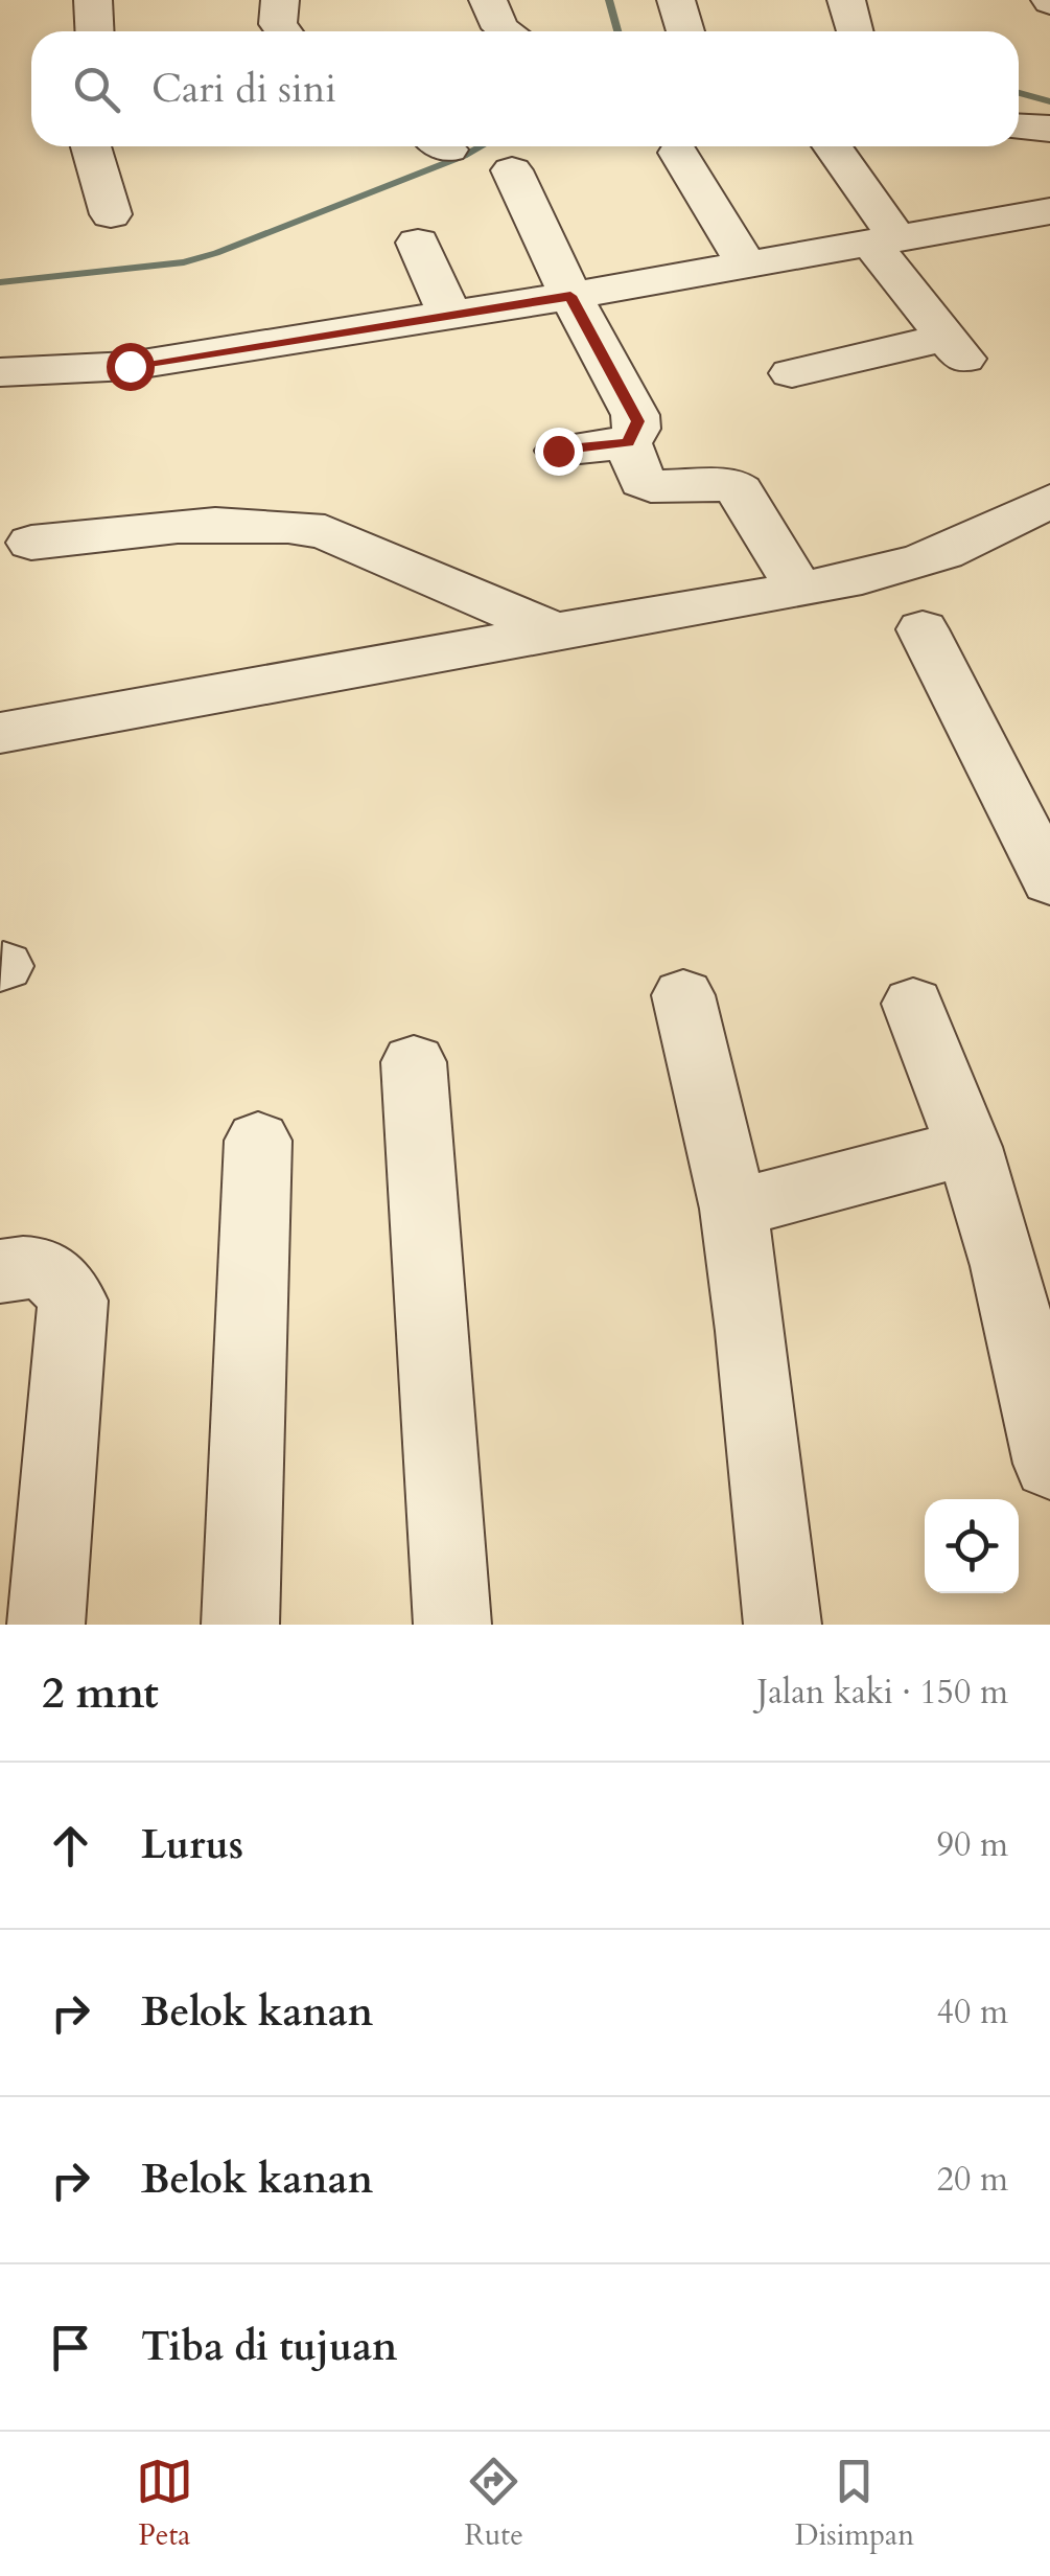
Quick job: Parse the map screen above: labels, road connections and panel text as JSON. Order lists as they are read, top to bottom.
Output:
{
  "page": {
    "search": "Cari di sini",
    "heading": ["2 mnt", "Jalan kaki · 150 m"],
    "list": [
      ["Lurus", "90 m"],
      ["Belok kanan", "40 m"],
      ["Belok kanan", "20 m"],
      "Tiba di tujuan"
    ],
    "nav": ["Peta", "Rute", "Disimpan"]
  }
}
